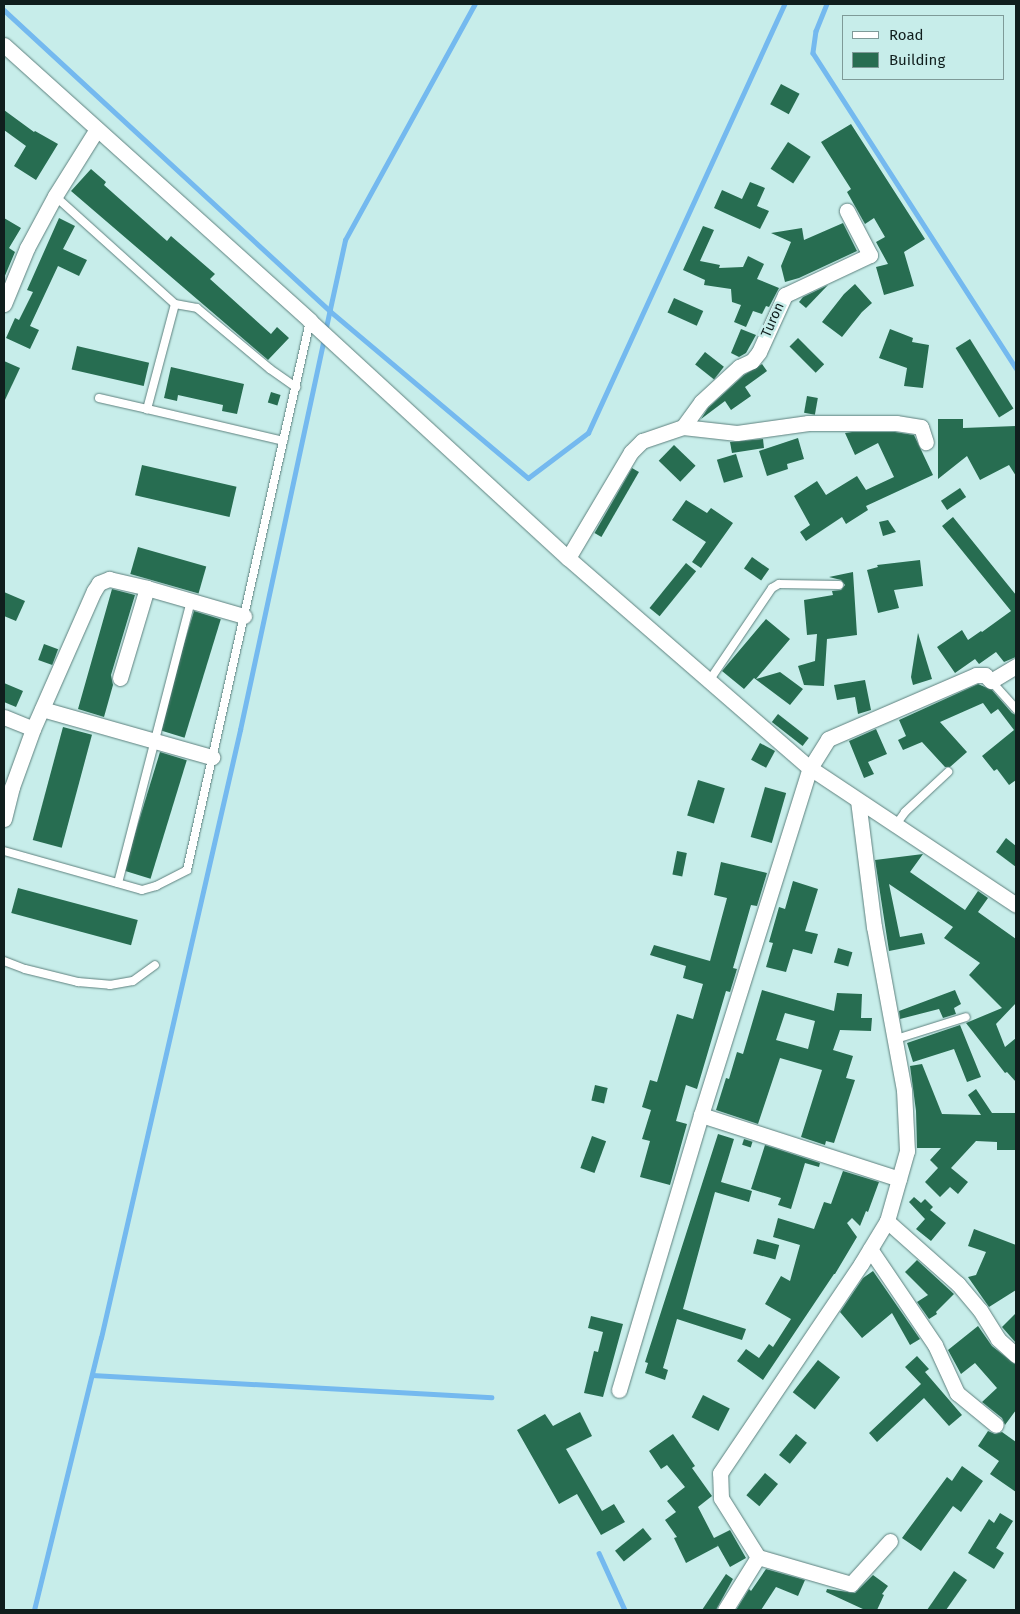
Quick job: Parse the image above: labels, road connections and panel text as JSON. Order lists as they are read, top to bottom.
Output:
{
  "streets": {
    "street": ["Turon"]
  },
  "legend": ["Road", "Building"]
}
